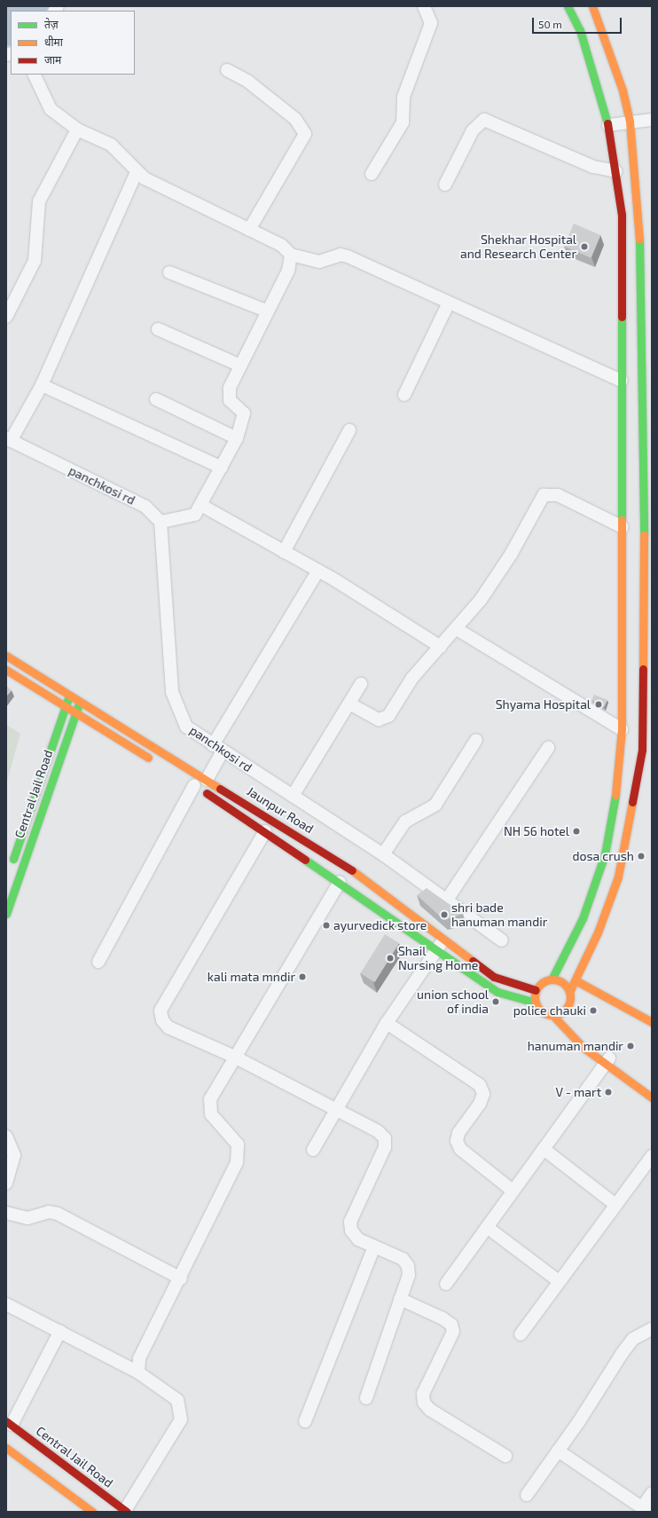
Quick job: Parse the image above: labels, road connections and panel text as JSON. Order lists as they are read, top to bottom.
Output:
{
  "streets": {
    "main road": ["Central Jail Road", "Jaunpur Road"],
    "street": ["panchkosi rd"]
  },
  "crossings": [
    ["Central Jail Road", "Jaunpur Road"]
  ],
  "places": [
    "Shekhar Hospital and Research Center",
    "Shyama Hospital",
    "NH 56 hotel",
    "dosa crush",
    "shri bade hanuman mandir",
    "ayurvedick store",
    "Shail Nursing Home",
    "kali mata mndir",
    "union school of india",
    "police chauki",
    "hanuman mandir",
    "V - mart"
  ],
  "legend": ["तेज़", "धीमा", "जाम"],
  "scale_bar": "50 m"
}
